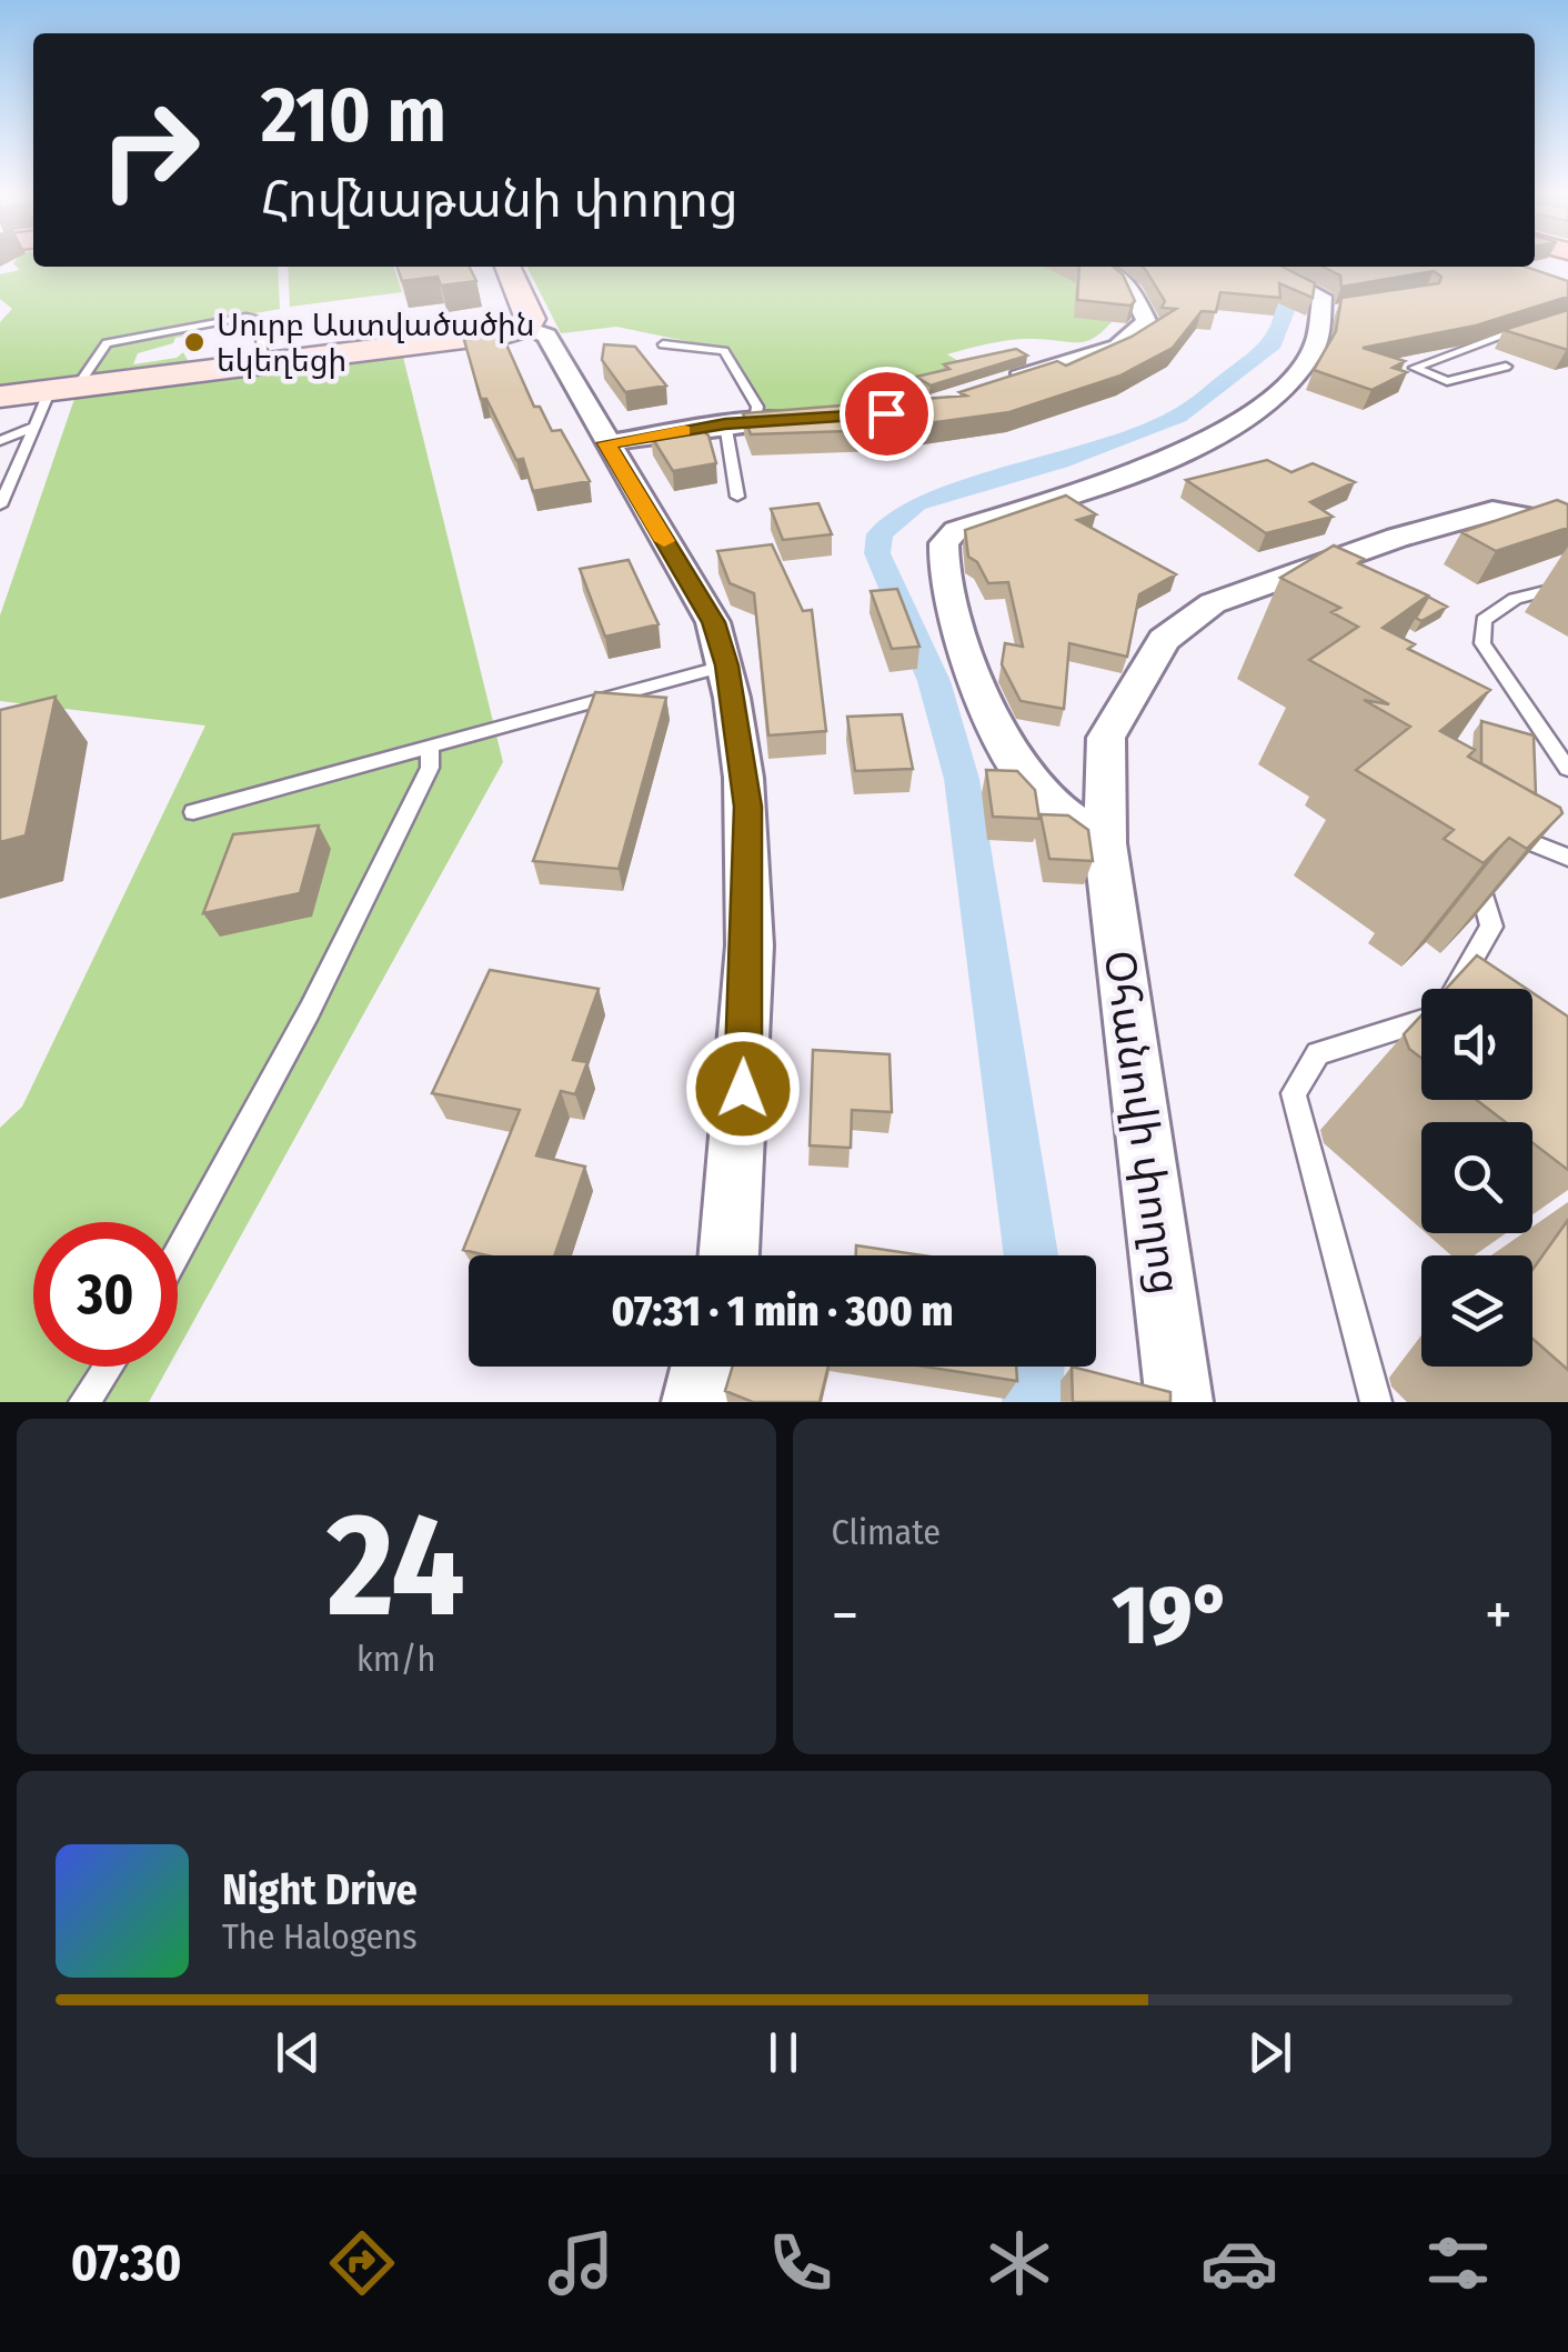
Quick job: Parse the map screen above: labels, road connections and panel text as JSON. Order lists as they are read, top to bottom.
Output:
{
  "streets": {
    "street": ["Օհանովի փողոց"]
  },
  "places": ["Սուրբ Աստվածածին եկեղեցի"],
  "page": {
    "turn": ["210 m", "Հովնաթանի փողոց"],
    "limit": "30",
    "trip": "07:31 · 1 min · 300 m",
    "tile": [
      ["24", "km/h"],
      "Climate"
    ],
    "heat": ["−", "19°", "+"],
    "song": ["Night Drive", "The Halogens"],
    "tabs": "07:30"
  }
}
